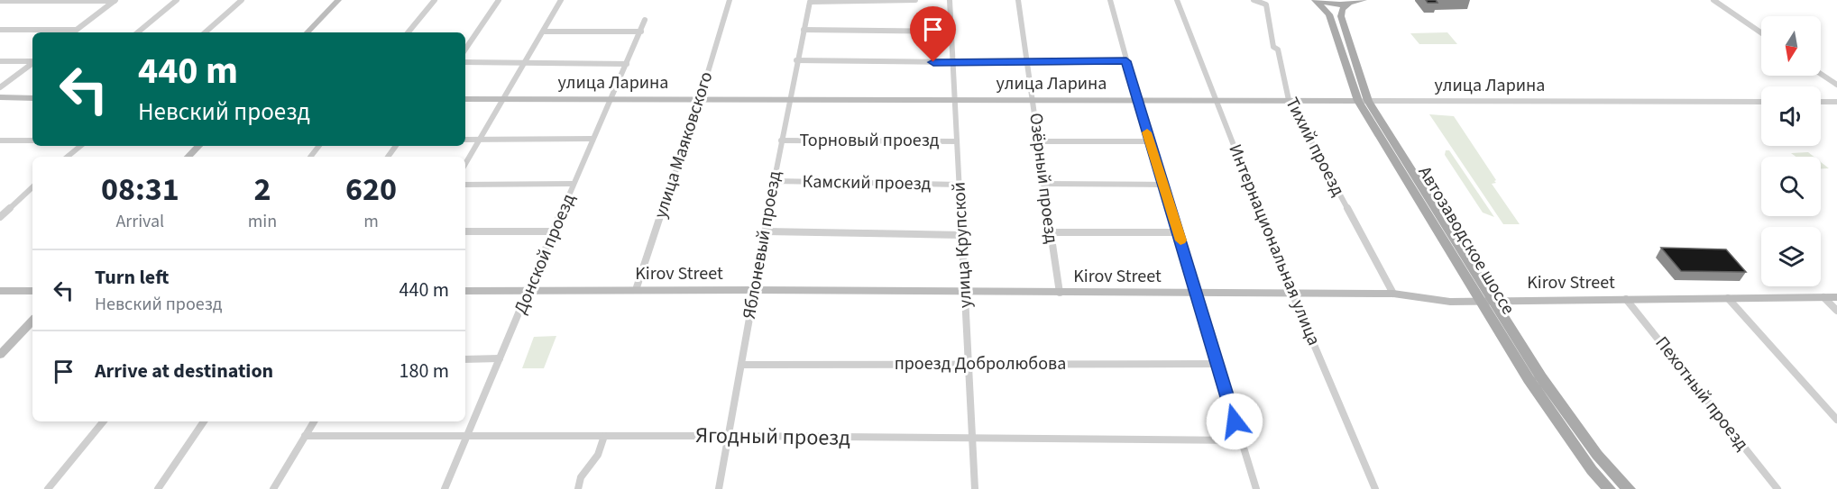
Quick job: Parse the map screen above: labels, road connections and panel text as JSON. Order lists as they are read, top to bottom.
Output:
{
  "streets": {
    "main road": ["Автозаводское шоссе"],
    "street": [
      "улица Ларина",
      "Торновый проезд",
      "улица Маяковского",
      "Тихий проезд",
      "Озёрный проезд",
      "Камский проезд",
      "Яблоневый проезд",
      "улица Крупской",
      "Интернациональная улица",
      "Донской проезд",
      "Kirov Street",
      "проезд Добролюбова",
      "Пехотный проезд",
      "Ягодный проезд"
    ]
  },
  "crossings": [
    ["улица Ларина", "улица Маяковского"],
    ["улица Ларина", "Тихий проезд"],
    ["улица Ларина", "Озёрный проезд"],
    ["улица Ларина", "Автозаводское шоссе"],
    ["улица Ларина", "Яблоневый проезд"],
    ["улица Ларина", "улица Крупской"],
    ["улица Ларина", "Интернациональная улица"],
    ["улица Ларина", "Донской проезд"],
    ["Торновый проезд", "Яблоневый проезд"],
    ["Торновый проезд", "улица Крупской"],
    ["улица Маяковского", "Kirov Street"],
    ["Тихий проезд", "Kirov Street"],
    ["Озёрный проезд", "Kirov Street"],
    ["Камский проезд", "Яблоневый проезд"],
    ["Камский проезд", "улица Крупской"],
    ["Автозаводское шоссе", "Kirov Street"],
    ["Яблоневый проезд", "Kirov Street"],
    ["Яблоневый проезд", "проезд Добролюбова"],
    ["Яблоневый проезд", "Ягодный проезд"],
    ["улица Крупской", "Kirov Street"],
    ["улица Крупской", "проезд Добролюбова"],
    ["улица Крупской", "Ягодный проезд"],
    ["Интернациональная улица", "Kirov Street"],
    ["Донской проезд", "Kirov Street"],
    ["Донской проезд", "Ягодный проезд"],
    ["Kirov Street", "Пехотный проезд"]
  ],
  "north": "bottom",
  "page": {
    "turn": ["440 m", "Невский проезд"],
    "eta": [
      "08:31",
      "Arrival",
      "2",
      "min",
      "620",
      "m"
    ],
    "list": [
      {
        "name": "Turn left",
        "note": "Невский проезд",
        "value": "440 m"
      },
      {
        "name": "Arrive at destination",
        "value": "180 m"
      }
    ]
  }
}
